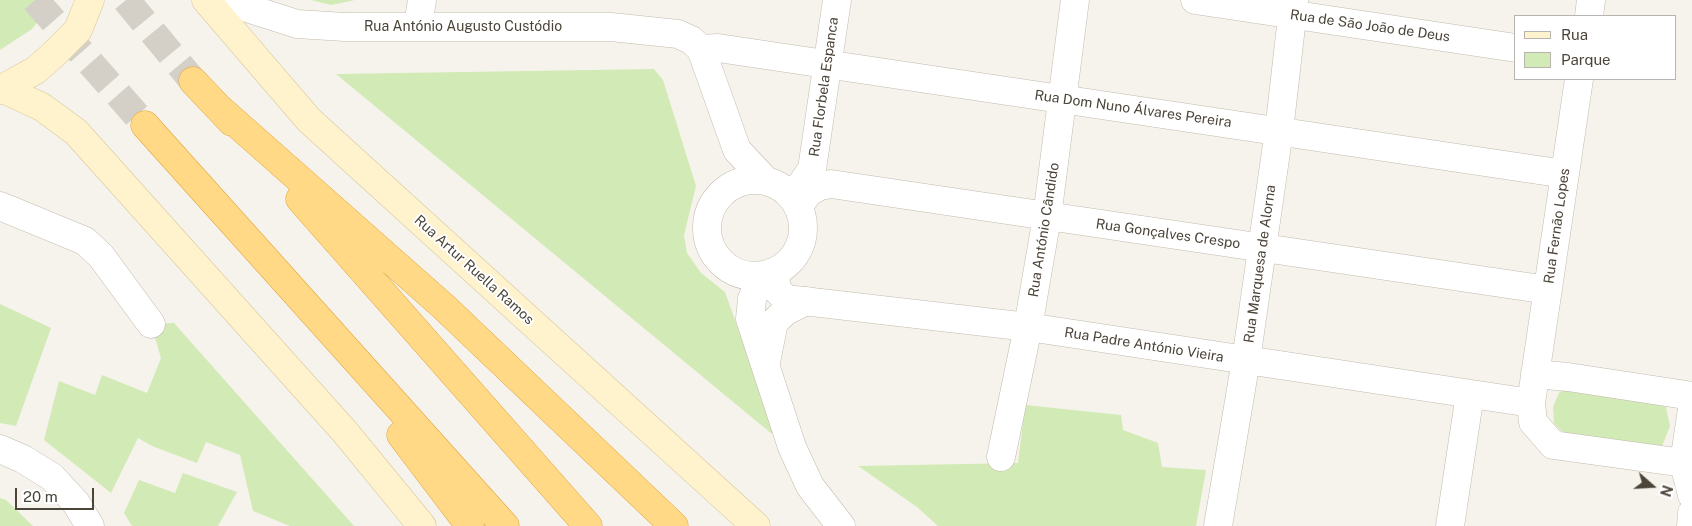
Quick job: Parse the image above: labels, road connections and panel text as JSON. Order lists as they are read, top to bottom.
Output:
{
  "streets": {
    "main road": ["Rua Artur Ruella Ramos"],
    "street": [
      "Rua de São João de Deus",
      "Rua António Augusto Custódio",
      "Rua Florbela Espanca",
      "Rua Dom Nuno Álvares Pereira",
      "Rua Fernão Lopes",
      "Rua António Cândido",
      "Rua Gonçalves Crespo",
      "Rua Marquesa de Alorna",
      "Rua Padre António Vieira"
    ]
  },
  "crossings": [
    ["Rua de São João de Deus", "Rua Marquesa de Alorna"],
    ["Rua António Augusto Custódio", "Rua Dom Nuno Álvares Pereira"],
    ["Rua Florbela Espanca", "Rua Dom Nuno Álvares Pereira"],
    ["Rua Florbela Espanca", "Rua Gonçalves Crespo"],
    ["Rua Florbela Espanca", "Rua Padre António Vieira"],
    ["Rua Dom Nuno Álvares Pereira", "Rua Fernão Lopes"],
    ["Rua Dom Nuno Álvares Pereira", "Rua António Cândido"],
    ["Rua Dom Nuno Álvares Pereira", "Rua Marquesa de Alorna"],
    ["Rua Fernão Lopes", "Rua Gonçalves Crespo"],
    ["Rua Fernão Lopes", "Rua Padre António Vieira"],
    ["Rua António Cândido", "Rua Gonçalves Crespo"],
    ["Rua António Cândido", "Rua Padre António Vieira"],
    ["Rua Gonçalves Crespo", "Rua Marquesa de Alorna"],
    ["Rua Gonçalves Crespo", "Rua Padre António Vieira"],
    ["Rua Marquesa de Alorna", "Rua Padre António Vieira"]
  ],
  "legend": ["Rua", "Parque"],
  "scale_bar": "20 m",
  "north": "right"
}
